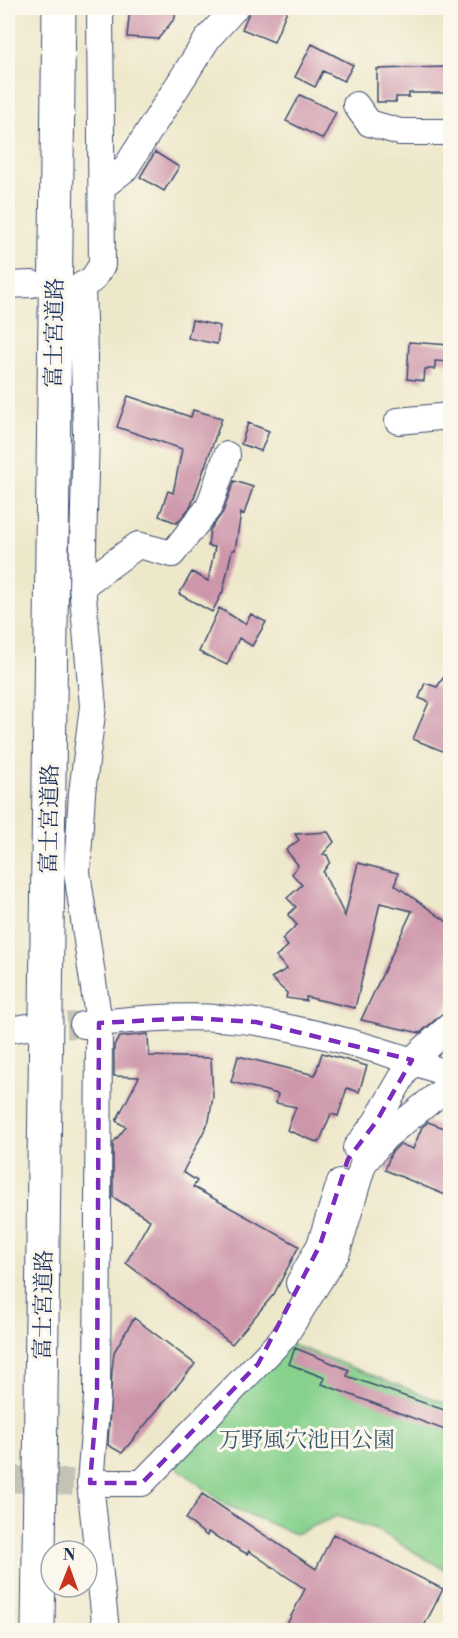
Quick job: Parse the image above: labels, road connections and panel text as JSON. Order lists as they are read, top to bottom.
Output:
{
  "streets": {
    "highway": ["富士宮道路"]
  },
  "parks": ["万野風穴池田公園"],
  "north": "top"
}
